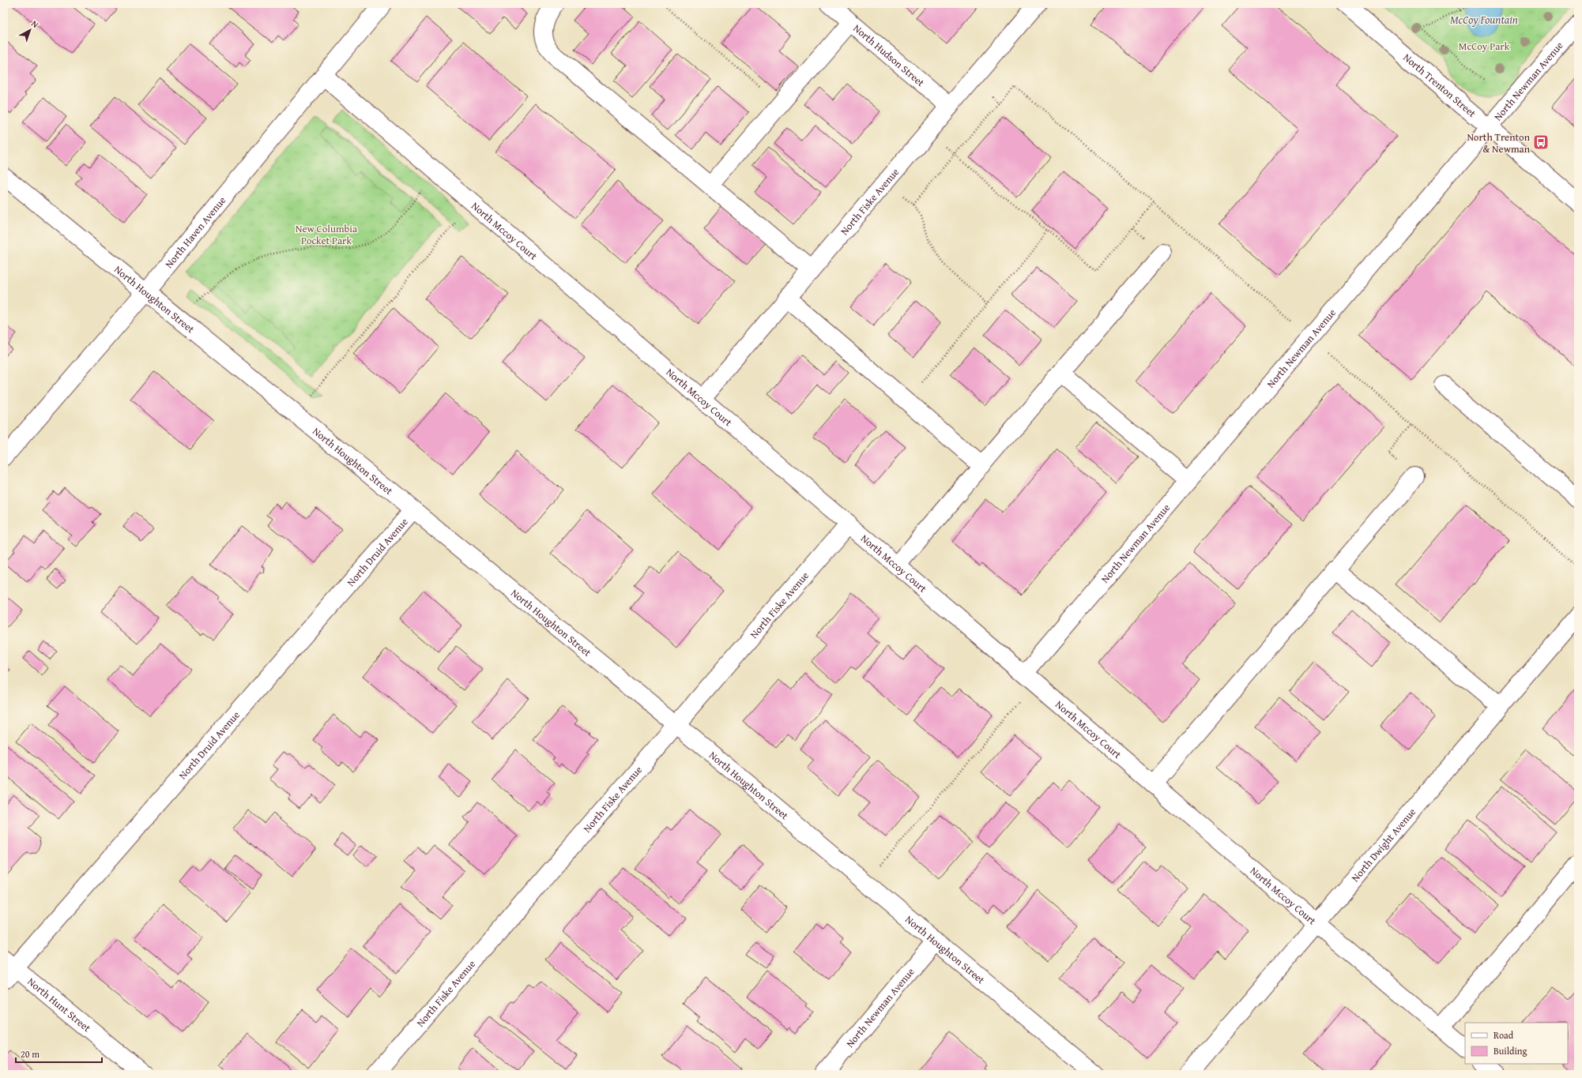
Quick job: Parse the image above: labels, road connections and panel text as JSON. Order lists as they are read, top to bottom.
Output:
{
  "streets": {
    "street": [
      "North Hudson Street",
      "North Newman Avenue",
      "North Trenton Street",
      "North Fiske Avenue",
      "North Mccoy Court",
      "North Haven Avenue",
      "North Houghton Street",
      "North Druid Avenue",
      "North Dwight Avenue",
      "North Hunt Street"
    ]
  },
  "crossings": [
    ["North Hudson Street", "North Fiske Avenue"],
    ["North Newman Avenue", "North Trenton Street"],
    ["North Newman Avenue", "North Mccoy Court"],
    ["North Newman Avenue", "North Houghton Street"],
    ["North Fiske Avenue", "North Mccoy Court"],
    ["North Fiske Avenue", "North Houghton Street"],
    ["North Mccoy Court", "North Haven Avenue"],
    ["North Mccoy Court", "North Dwight Avenue"],
    ["North Haven Avenue", "North Houghton Street"],
    ["North Houghton Street", "North Druid Avenue"],
    ["North Druid Avenue", "North Hunt Street"]
  ],
  "water": ["McCoy Fountain"],
  "parks": ["McCoy Park", "New Columbia Pocket Park"],
  "places": {
    "bus stop": ["North Trenton & Newman"]
  },
  "legend": ["Road", "Building"],
  "scale_bar": "20 m",
  "north": "top right"
}
